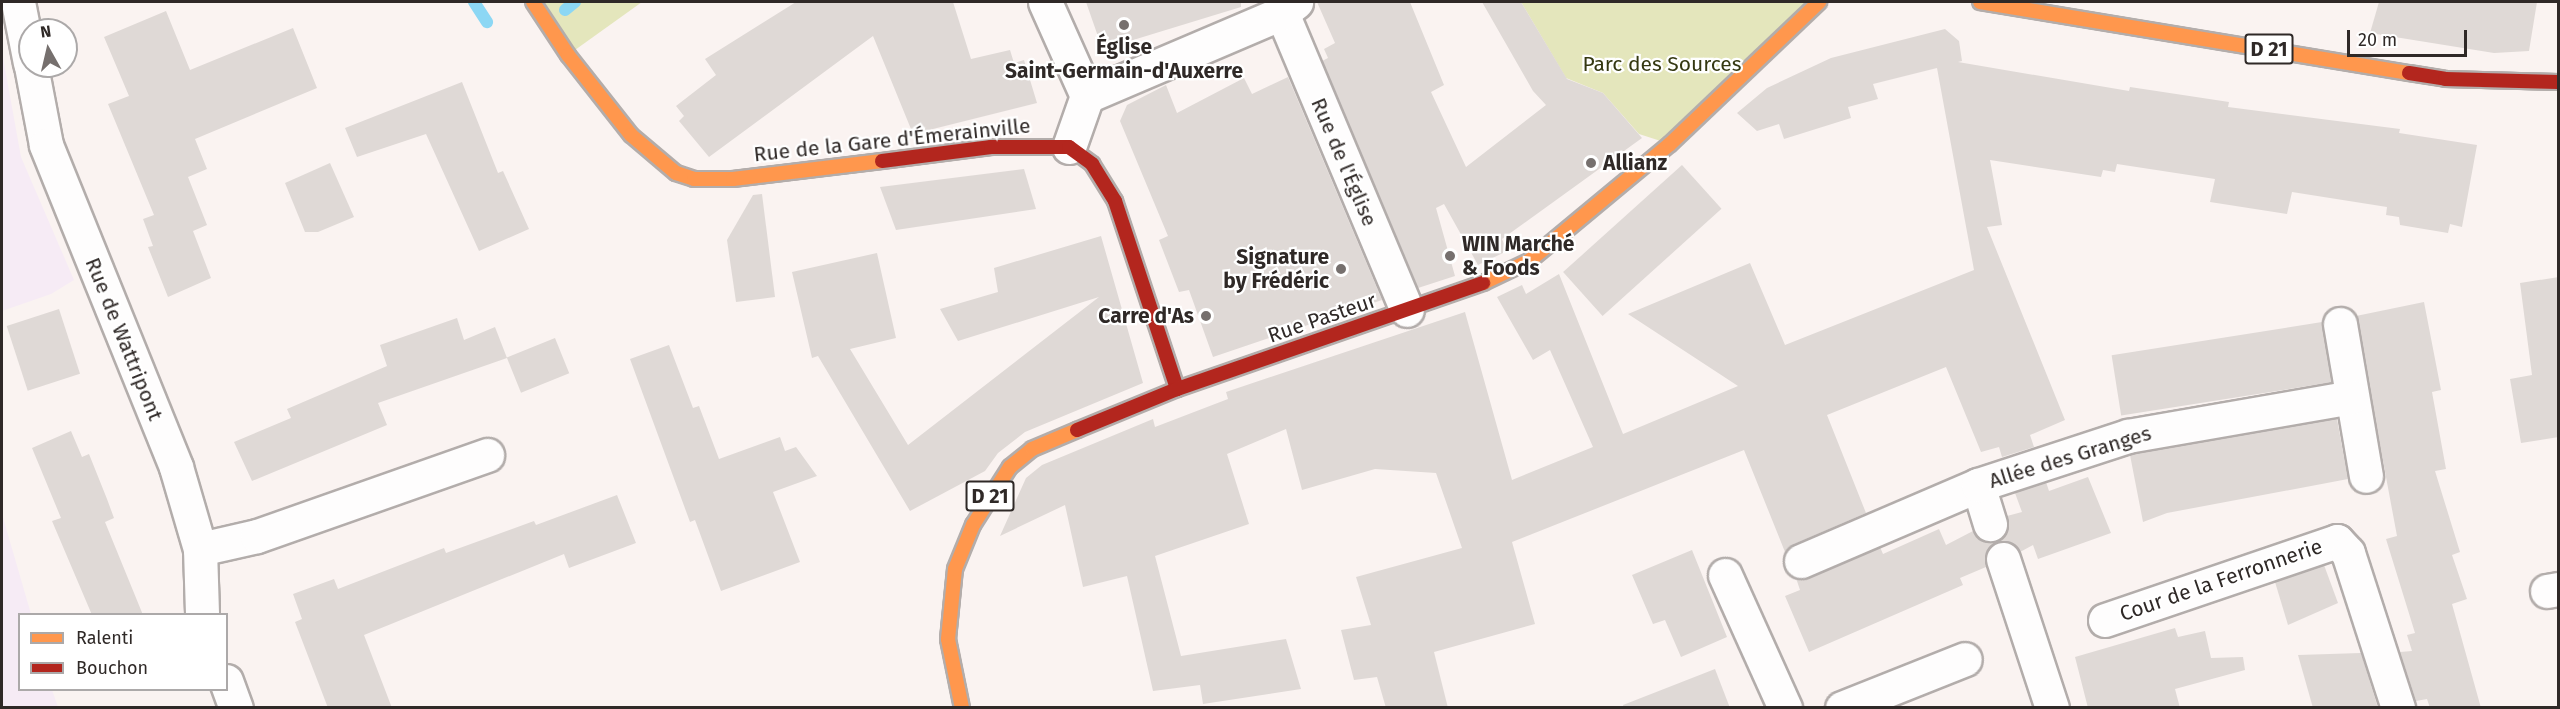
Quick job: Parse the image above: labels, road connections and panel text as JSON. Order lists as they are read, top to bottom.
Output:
{
  "streets": {
    "main road": ["D 21", "Rue de la Gare d'Émerainville", "Rue Pasteur"],
    "street": [
      "Rue de l'Église",
      "Rue de Wattripont",
      "Allée des Granges",
      "Cour de la Ferronnerie"
    ]
  },
  "crossings": [
    ["Rue de l'Église", "Rue Pasteur"]
  ],
  "parks": ["Parc des Sources"],
  "places": [
    "Église Saint-Germain-d'Auxerre",
    "Allianz",
    "WIN Marché & Foods",
    "Signature by Frédéric",
    "Carre d'As"
  ],
  "legend": ["Ralenti", "Bouchon"],
  "scale_bar": "20 m",
  "north": "top"
}
